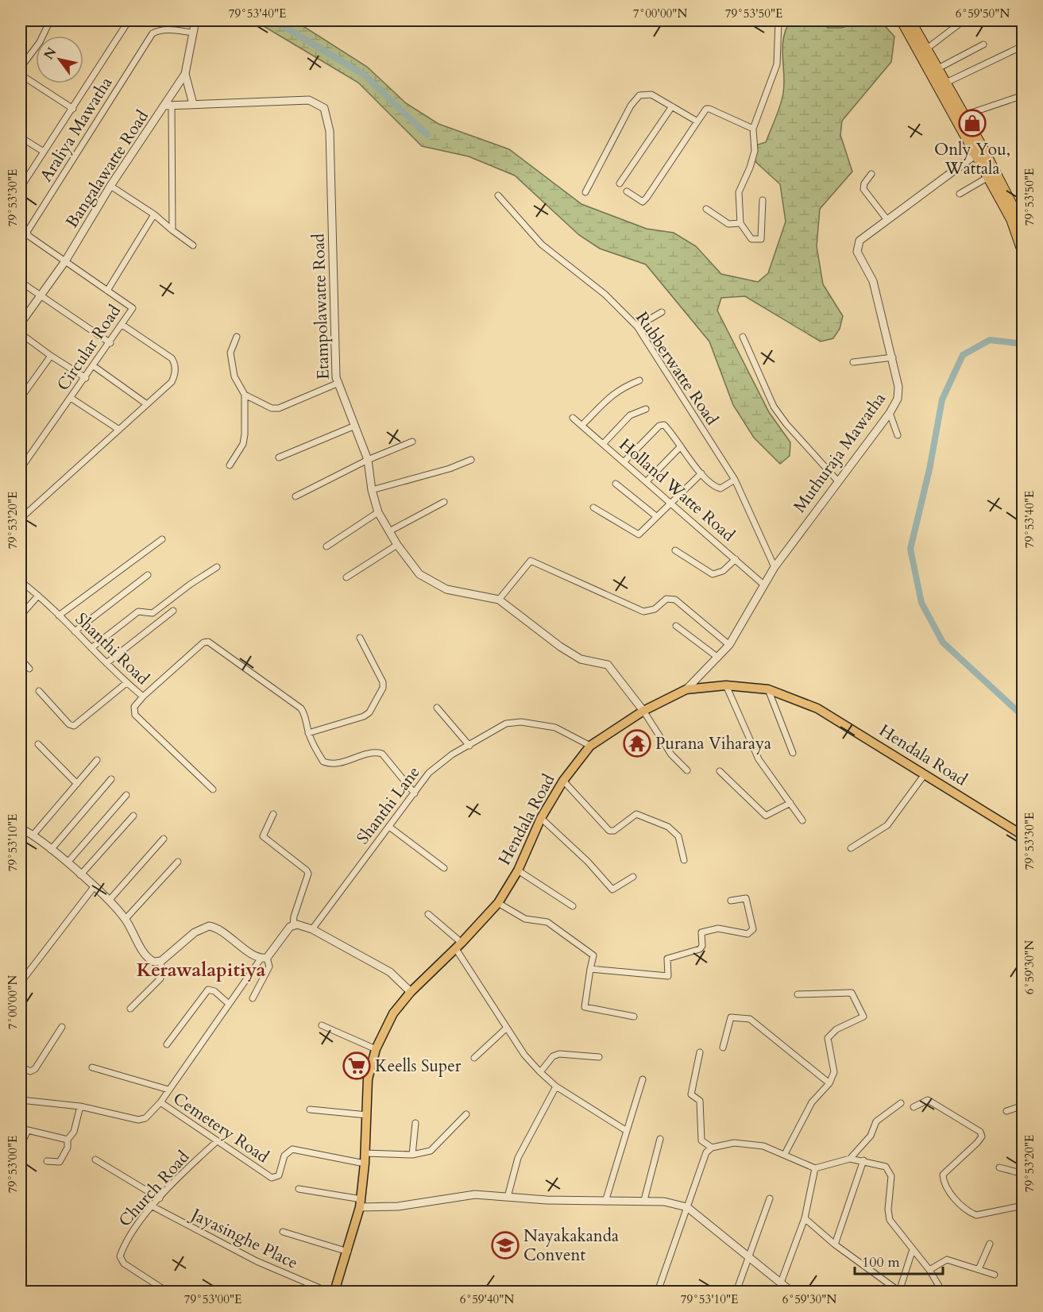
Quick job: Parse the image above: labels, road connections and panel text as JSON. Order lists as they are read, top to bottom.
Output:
{
  "streets": {
    "main road": ["Hendala Road"],
    "street": [
      "Araliya Mawatha",
      "Bangalawatte Road",
      "Etampolawatte Road",
      "Circular Road",
      "Rubberwatte Road",
      "Muthuraja Mawatha",
      "Holland Watte Road",
      "Shanthi Road",
      "Shanthi Lane",
      "Cemetery Road",
      "Church Road",
      "Jayasinghe Place"
    ]
  },
  "crossings": [
    ["Araliya Mawatha", "Bangalawatte Road"],
    ["Araliya Mawatha", "Circular Road"],
    ["Bangalawatte Road", "Etampolawatte Road"],
    ["Bangalawatte Road", "Circular Road"],
    ["Etampolawatte Road", "Hendala Road"],
    ["Rubberwatte Road", "Muthuraja Mawatha"],
    ["Muthuraja Mawatha", "Holland Watte Road"],
    ["Muthuraja Mawatha", "Hendala Road"],
    ["Shanthi Road", "Shanthi Lane"],
    ["Hendala Road", "Shanthi Lane"],
    ["Hendala Road", "Cemetery Road"],
    ["Cemetery Road", "Church Road"],
    ["Church Road", "Jayasinghe Place"]
  ],
  "districts": ["Kerawalapitiya"],
  "places": {
    "shop": ["Only You, Wattala"],
    "temple": ["Purana Viharaya"],
    "supermarket": ["Keells Super"],
    "school or university": ["Nayakakanda Convent"]
  },
  "scale_bar": "100 m",
  "north": "top left",
  "coordinates": [
    "79°53'40\"E",
    "7°00'00\"N",
    "79°53'50\"E",
    "6°59'50\"N",
    "79°53'30\"E",
    "79°53'20\"E",
    "79°53'10\"E",
    "6°59'30\"N",
    "79°53'00\"E",
    "6°59'40\"N"
  ]
}
